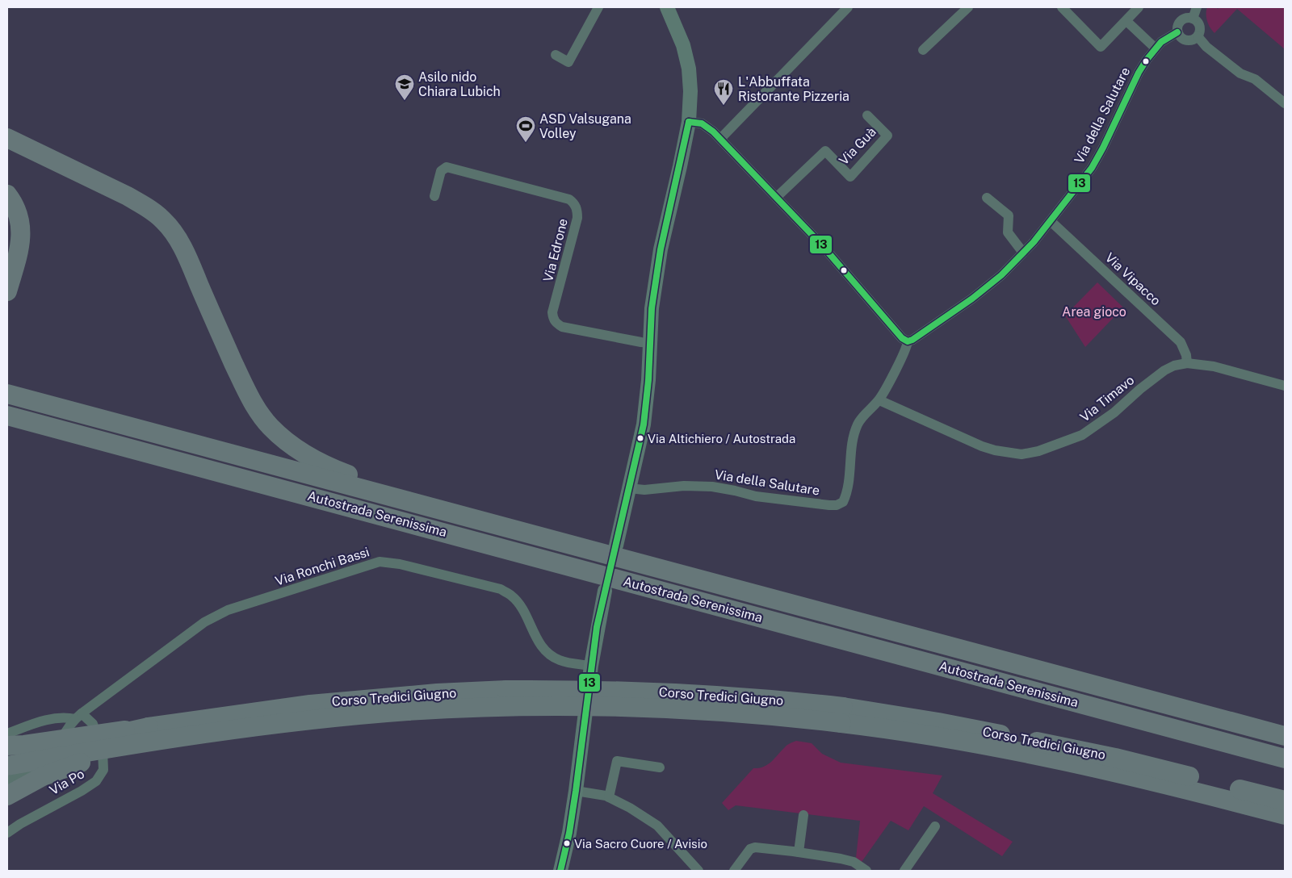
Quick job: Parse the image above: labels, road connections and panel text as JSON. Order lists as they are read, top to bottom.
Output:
{
  "streets": {
    "highway": ["Autostrada Serenissima", "Corso Tredici Giugno"],
    "street": [
      "Via della Salutare",
      "Via Guà",
      "Via Edrone",
      "Via Vipacco",
      "Via Timavo",
      "Via Ronchi Bassi",
      "Via Po"
    ]
  },
  "crossings": [
    ["Via della Salutare", "Via Vipacco"],
    ["Via della Salutare", "Via Timavo"],
    ["Via Vipacco", "Via Timavo"],
    ["Via Ronchi Bassi", "Via Po"]
  ],
  "parks": ["Area gioco"],
  "places": {
    "school or university": ["Asilo nido Chiara Lubich"],
    "restaurant": ["L'Abbuffata Ristorante Pizzeria"],
    "sports": ["ASD Valsugana Volley"],
    "other": ["Via Altichiero / Autostrada", "Via Sacro Cuore / Avisio"]
  },
  "lines": ["transit line 13"]
}
